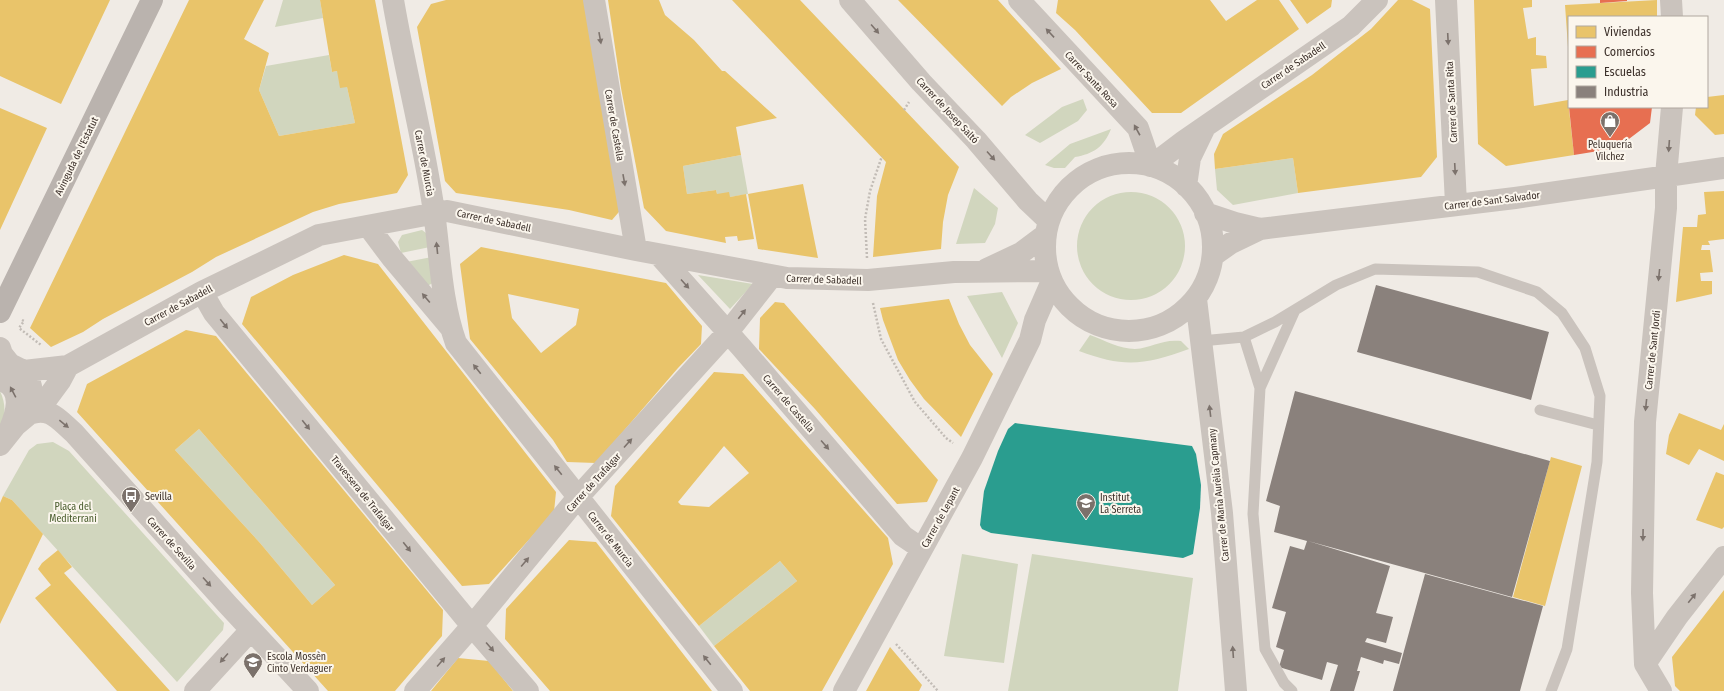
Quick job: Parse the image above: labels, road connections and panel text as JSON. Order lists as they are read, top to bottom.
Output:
{
  "streets": {
    "main road": ["Avinguda de l'Estatut"],
    "street": [
      "Carrer de Sabadell",
      "Carrer Santa Rosa",
      "Carrer de Santa Rita",
      "Carrer de Josep Saltó",
      "Carrer de Castella",
      "Carrer de Murcia",
      "Carrer de Sant Salvador",
      "Carrer de Sant Jordi",
      "Carrer de Trafalgar",
      "Travessera de Trafalgar",
      "Carrer de Maria Aurèlia Capmany",
      "Carrer de Lepant",
      "Carrer de Sevilla"
    ]
  },
  "crossings": [
    ["Carrer de Sabadell", "Carrer Santa Rosa"],
    ["Carrer de Sabadell", "Carrer de Josep Saltó"],
    ["Carrer de Sabadell", "Carrer de Castella"],
    ["Carrer de Sabadell", "Carrer de Murcia"],
    ["Carrer de Sabadell", "Carrer de Trafalgar"],
    ["Carrer de Sabadell", "Travessera de Trafalgar"],
    ["Carrer de Sabadell", "Carrer de Lepant"],
    ["Carrer de Santa Rita", "Carrer de Sant Salvador"],
    ["Carrer de Castella", "Carrer de Trafalgar"],
    ["Carrer de Castella", "Carrer de Lepant"],
    ["Carrer de Murcia", "Carrer de Trafalgar"],
    ["Carrer de Sant Salvador", "Carrer de Sant Jordi"],
    ["Carrer de Trafalgar", "Travessera de Trafalgar"]
  ],
  "one_way": [
    "Carrer Santa Rosa",
    "Carrer de Santa Rita",
    "Carrer de Josep Saltó",
    "Carrer de Castella",
    "Carrer de Murcia",
    "Carrer de Sant Jordi",
    "Carrer de Trafalgar",
    "Travessera de Trafalgar",
    "Carrer de Maria Aurèlia Capmany",
    "Carrer de Sevilla"
  ],
  "parks": ["Plaça del Mediterrani"],
  "places": {
    "shop": ["Peluquería Vilchez"],
    "bus stop": ["Sevilla"],
    "school or university": ["Institut La Serreta", "Escola Mossèn Cinto Verdaguer"]
  },
  "legend": [
    "Viviendas",
    "Comercios",
    "Escuelas",
    "Industria"
  ]
}
